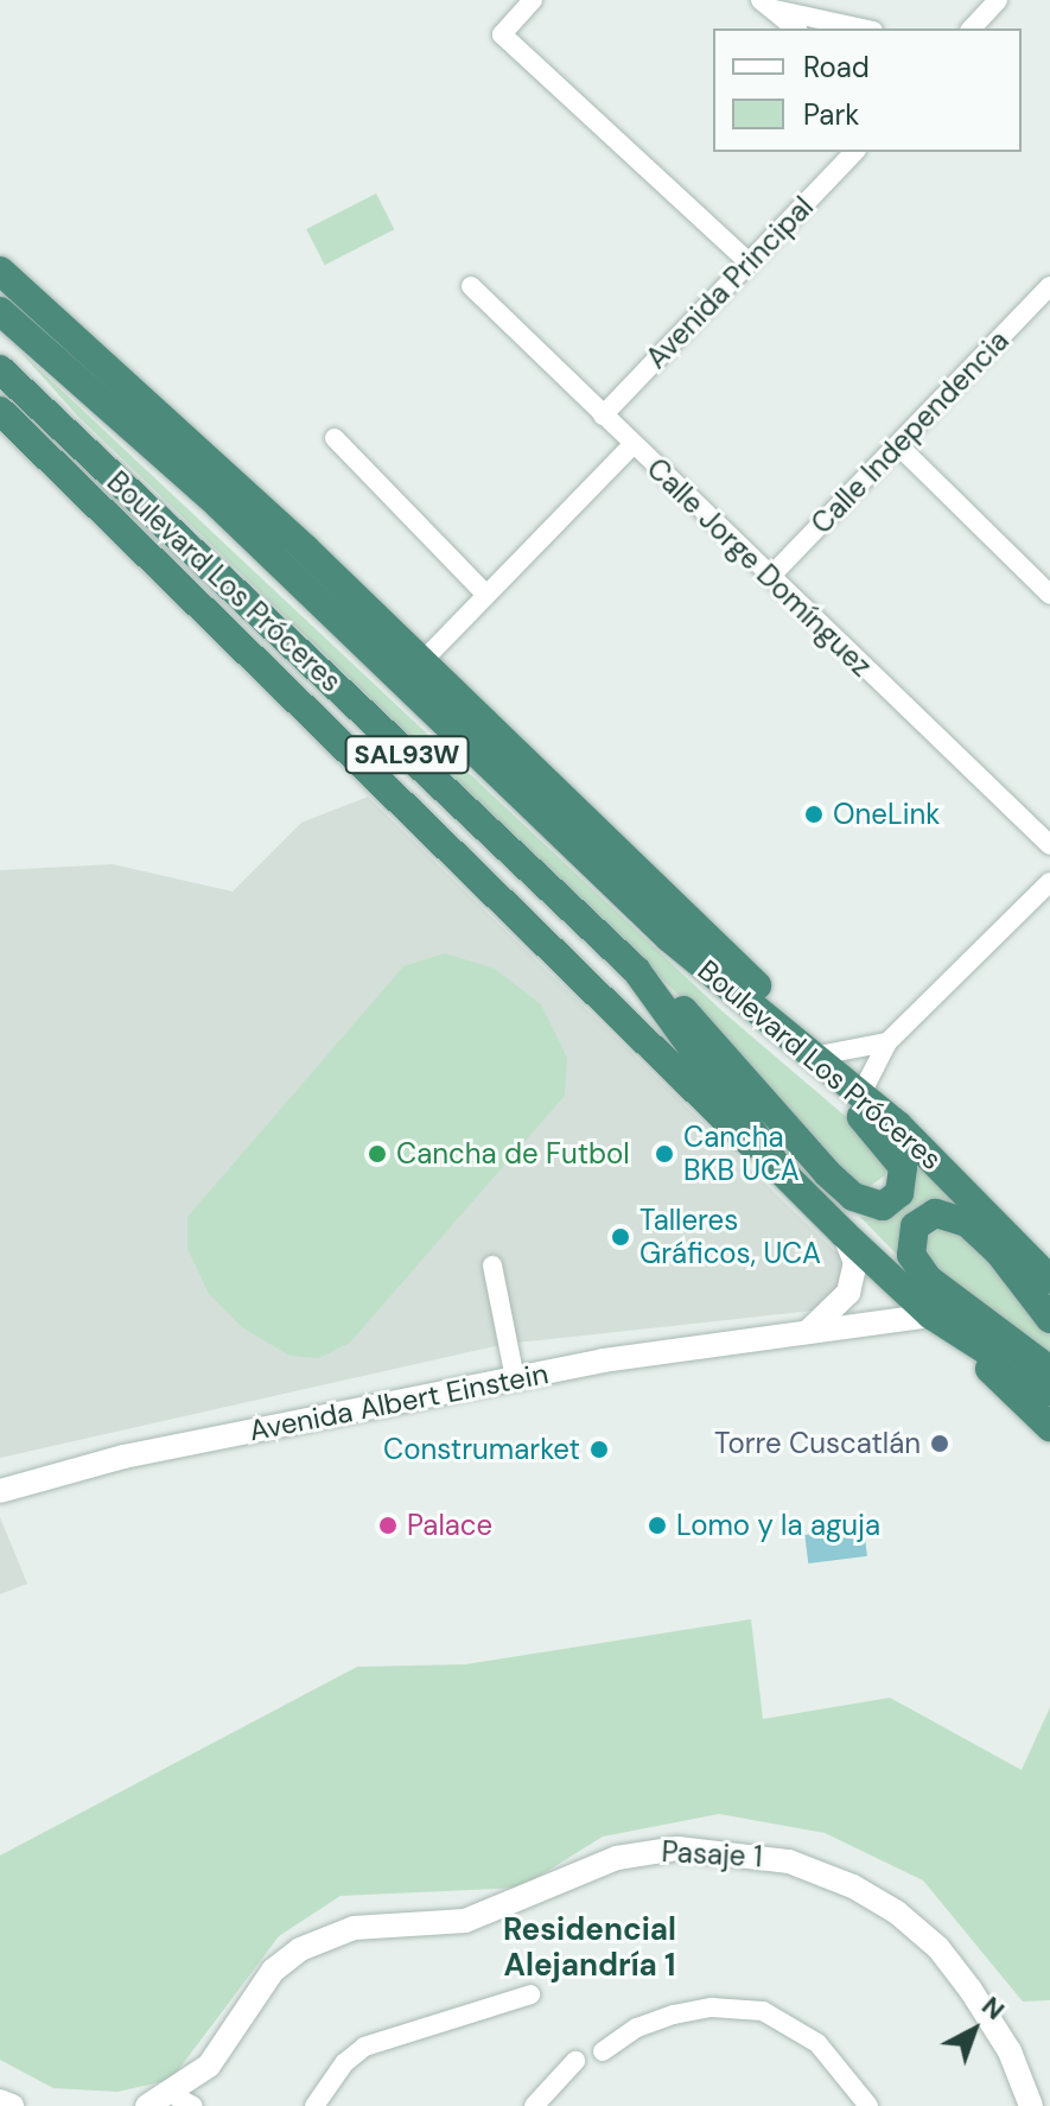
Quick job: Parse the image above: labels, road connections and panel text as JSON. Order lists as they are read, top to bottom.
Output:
{
  "streets": {
    "highway": ["Boulevard Los Próceres", "SAL93W"],
    "street": [
      "Avenida Principal",
      "Calle Independencia",
      "Calle Jorge Domínguez",
      "Avenida Albert Einstein",
      "Pasaje 1"
    ]
  },
  "crossings": [
    ["Avenida Principal", "Calle Jorge Domínguez"],
    ["Calle Independencia", "Calle Jorge Domínguez"],
    ["Boulevard Los Próceres", "Avenida Albert Einstein"]
  ],
  "districts": ["Residencial Alejandría 1"],
  "places": [
    "OneLink",
    "Cancha de Futbol",
    "Cancha BKB UCA",
    "Talleres Gráficos, UCA",
    "Torre Cuscatlán",
    "Construmarket",
    "Palace",
    "Lomo y la aguja"
  ],
  "legend": ["Road", "Park"],
  "north": "top right"
}
